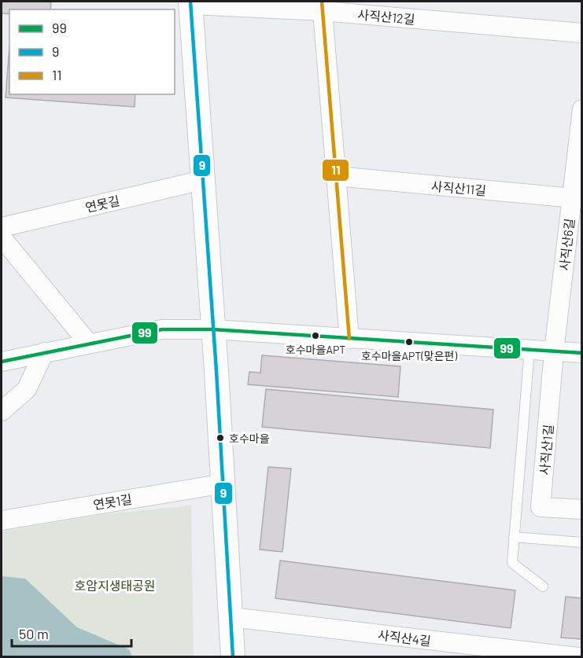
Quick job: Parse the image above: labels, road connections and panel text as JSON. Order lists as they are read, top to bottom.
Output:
{
  "streets": {
    "street": [
      "사직산12길",
      "사직산11길",
      "연못길",
      "사직산6길",
      "사직산1길",
      "연못1길",
      "사직산4길"
    ]
  },
  "crossings": [
    ["사직산11길", "사직산6길"],
    ["사직산6길", "사직산1길"]
  ],
  "parks": ["호암지생태공원"],
  "places": ["호수마을APT", "호수마을APT(맞은편)", "호수마을"],
  "lines": ["transit line 9", "transit line 11", "transit line 99"],
  "legend": ["99", "9", "11"],
  "scale_bar": "50 m"
}
